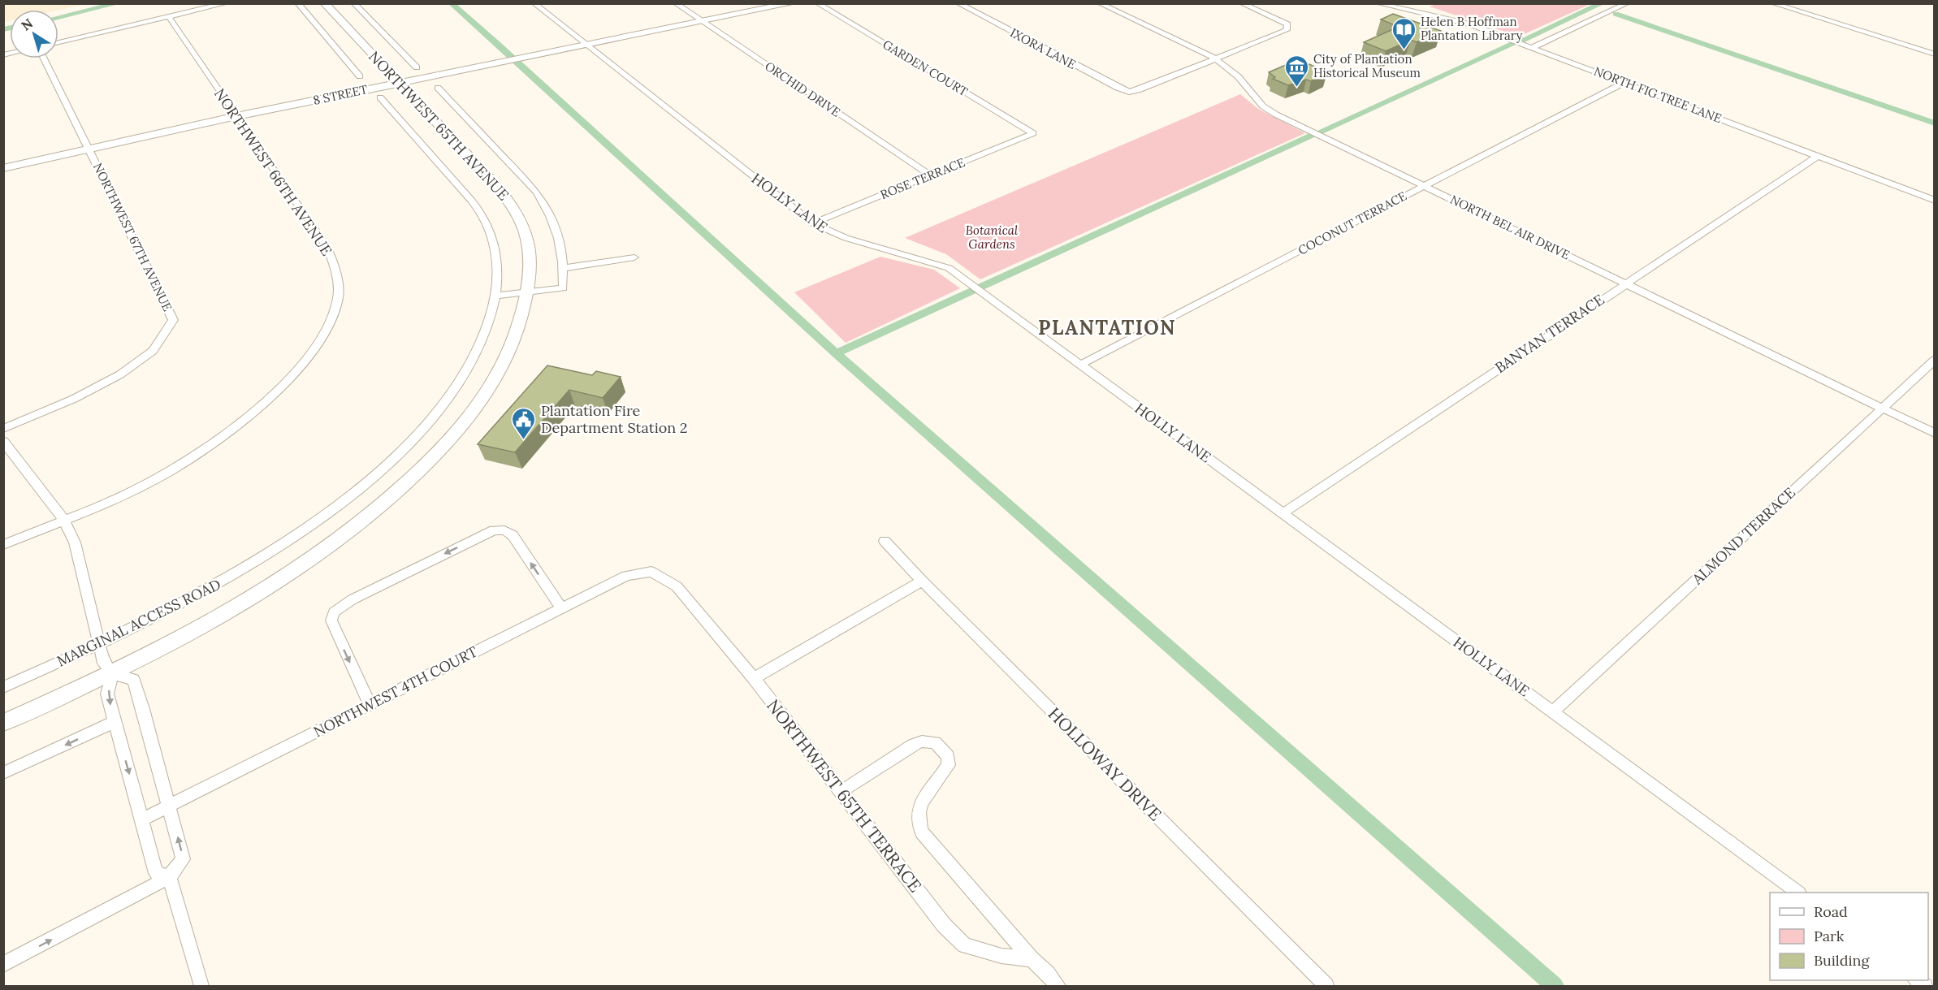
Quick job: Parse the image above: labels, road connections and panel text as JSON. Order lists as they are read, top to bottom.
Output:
{
  "streets": {
    "street": [
      "IXORA LANE",
      "GARDEN COURT",
      "ORCHID DRIVE",
      "8 STREET",
      "NORTH FIG TREE LANE",
      "NORTHWEST 65TH AVENUE",
      "NORTHWEST 66TH AVENUE",
      "ROSE TERRACE",
      "HOLLY LANE",
      "COCONUT TERRACE",
      "NORTH BEL AIR DRIVE",
      "NORTHWEST 67TH AVENUE",
      "BANYAN TERRACE",
      "ALMOND TERRACE",
      "MARGINAL ACCESS ROAD",
      "NORTHWEST 4TH COURT",
      "HOLLOWAY DRIVE",
      "NORTHWEST 65TH TERRACE"
    ]
  },
  "crossings": [
    ["IXORA LANE", "NORTH BEL AIR DRIVE"],
    ["GARDEN COURT", "ROSE TERRACE"],
    ["ORCHID DRIVE", "8 STREET"],
    ["ORCHID DRIVE", "ROSE TERRACE"],
    ["8 STREET", "NORTHWEST 65TH AVENUE"],
    ["8 STREET", "NORTHWEST 66TH AVENUE"],
    ["8 STREET", "HOLLY LANE"],
    ["8 STREET", "NORTHWEST 67TH AVENUE"],
    ["NORTH FIG TREE LANE", "COCONUT TERRACE"],
    ["NORTH FIG TREE LANE", "BANYAN TERRACE"],
    ["ROSE TERRACE", "HOLLY LANE"],
    ["HOLLY LANE", "COCONUT TERRACE"],
    ["HOLLY LANE", "BANYAN TERRACE"],
    ["HOLLY LANE", "ALMOND TERRACE"],
    ["COCONUT TERRACE", "NORTH BEL AIR DRIVE"],
    ["NORTH BEL AIR DRIVE", "BANYAN TERRACE"],
    ["NORTH BEL AIR DRIVE", "ALMOND TERRACE"],
    ["NORTHWEST 4TH COURT", "NORTHWEST 65TH TERRACE"]
  ],
  "districts": ["PLANTATION"],
  "parks": ["Botanical Gardens"],
  "places": {
    "library": ["Helen B Hoffman Plantation Library"],
    "museum": ["City of Plantation Historical Museum"],
    "public building": ["Plantation Fire Department Station 2"]
  },
  "legend": ["Road", "Park", "Building"],
  "north": "top left"
}
